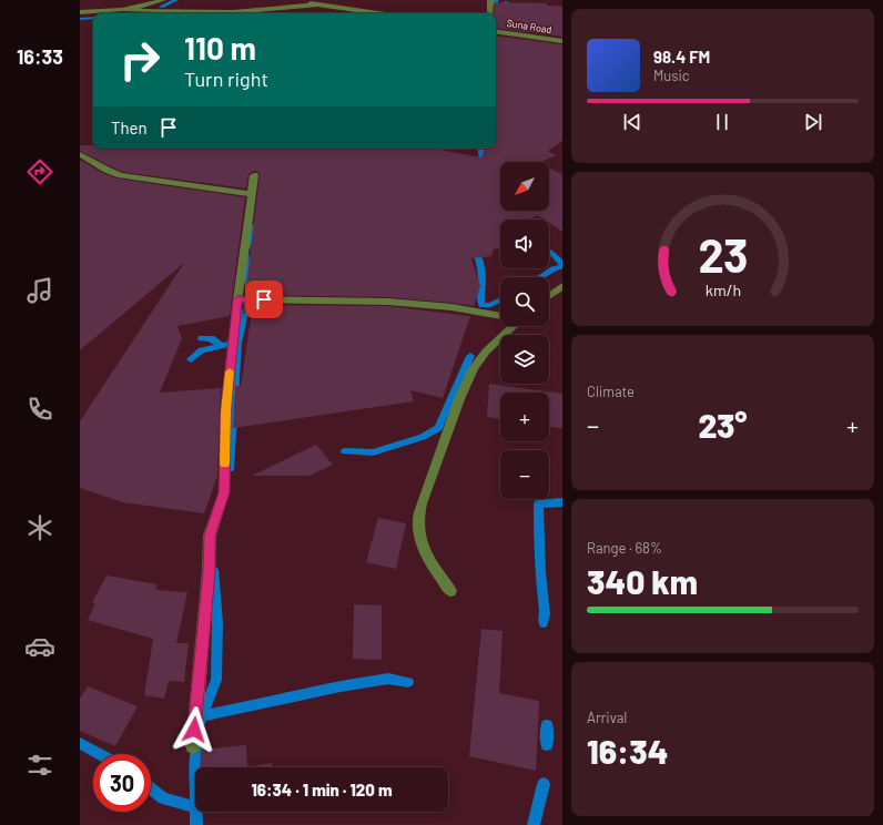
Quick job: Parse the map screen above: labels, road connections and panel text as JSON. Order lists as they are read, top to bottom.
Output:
{
  "streets": {
    "street": ["Suna Road"]
  },
  "north": "bottom left",
  "page": {
    "tabs": "16:33",
    "turn": ["110 m", "Turn right"],
    "song": ["98.4 FM", "Music"],
    "then": "Then",
    "map_buttons": ["+", "−"],
    "tile": [
      "Climate",
      ["Range · 68%", "340 km"],
      ["Arrival", "16:34"]
    ],
    "heat": ["−", "23°", "+"],
    "limit": "30",
    "trip": "16:34 · 1 min · 120 m",
    "gauge": ["23", "km/h"]
  }
}
